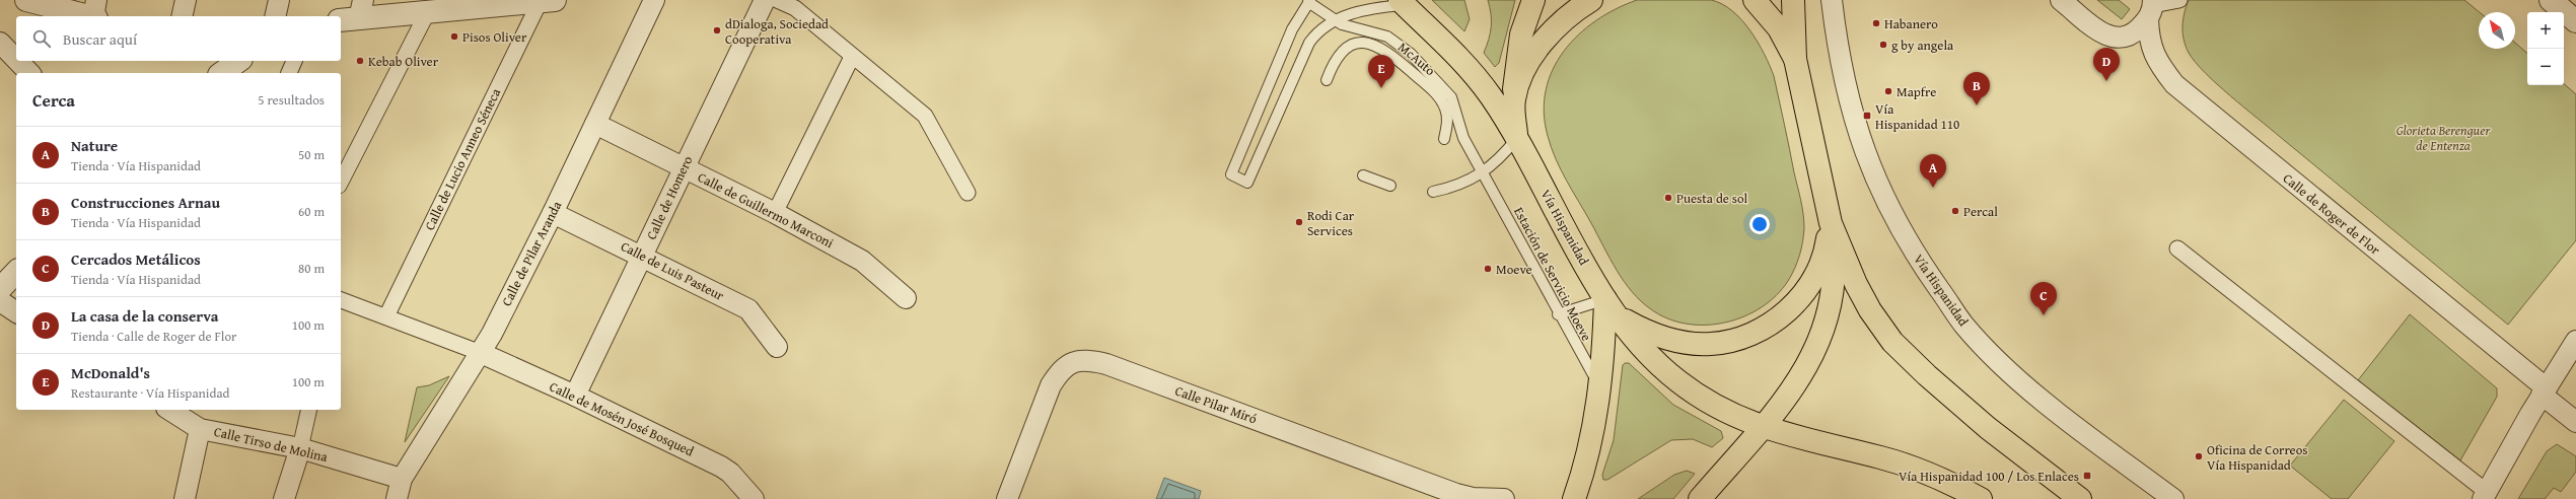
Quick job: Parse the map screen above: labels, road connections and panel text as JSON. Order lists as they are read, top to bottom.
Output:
{
  "streets": {
    "main road": ["Vía Hispanidad"],
    "street": [
      "Calle de Lucio Anneo Séneca",
      "Calle de Homero",
      "Calle de Guillermo Marconi",
      "Calle de Roger de Flor",
      "Calle de Pilar Aranda",
      "Calle de Luis Pasteur",
      "Calle Pilar Miró",
      "Calle de Mosén José Bosqued",
      "Calle Tirso de Molina"
    ],
    "lane": ["McAuto", "Estación de Servicio Moeve"]
  },
  "crossings": [
    ["Calle de Homero", "Calle de Guillermo Marconi"],
    ["Calle de Homero", "Calle de Luis Pasteur"],
    ["Calle de Homero", "Calle de Mosén José Bosqued"],
    ["Calle de Guillermo Marconi", "Calle de Pilar Aranda"],
    ["Calle de Pilar Aranda", "Calle de Luis Pasteur"],
    ["Calle de Pilar Aranda", "Calle de Mosén José Bosqued"],
    ["Calle de Pilar Aranda", "Calle Tirso de Molina"]
  ],
  "parks": ["Glorieta Berenguer de Entenza"],
  "places": {
    "other": [
      "Habanero",
      "dDialoga, Sociedad Cooperativa",
      "Pisos Oliver",
      "g by angela",
      "Kebab Oliver",
      "Mapfre",
      "Puesta de sol",
      "Percal",
      "Rodi Car Services",
      "Moeve",
      "Oficina de Correos Vía Hispanidad"
    ],
    "transit": ["Vía Hispanidad 110", "Vía Hispanidad 100 / Los Enlaces"]
  },
  "north": "top left",
  "page": {
    "map_buttons": ["+", "−"],
    "search": "Buscar aquí",
    "pins": [
      "D",
      "E",
      "B",
      "A",
      "C"
    ],
    "heading": ["Cerca", "5 resultados"],
    "list": [
      {
        "mark": "A",
        "name": "Nature",
        "note": "Tienda · Vía Hispanidad",
        "value": "50 m"
      },
      {
        "mark": "B",
        "name": "Construcciones Arnau",
        "note": "Tienda · Vía Hispanidad",
        "value": "60 m"
      },
      {
        "mark": "C",
        "name": "Cercados Metálicos",
        "note": "Tienda · Vía Hispanidad",
        "value": "80 m"
      },
      {
        "mark": "D",
        "name": "La casa de la conserva",
        "note": "Tienda · Calle de Roger de Flor",
        "value": "100 m"
      },
      {
        "mark": "E",
        "name": "McDonald's",
        "note": "Restaurante · Vía Hispanidad",
        "value": "100 m"
      }
    ]
  }
}
